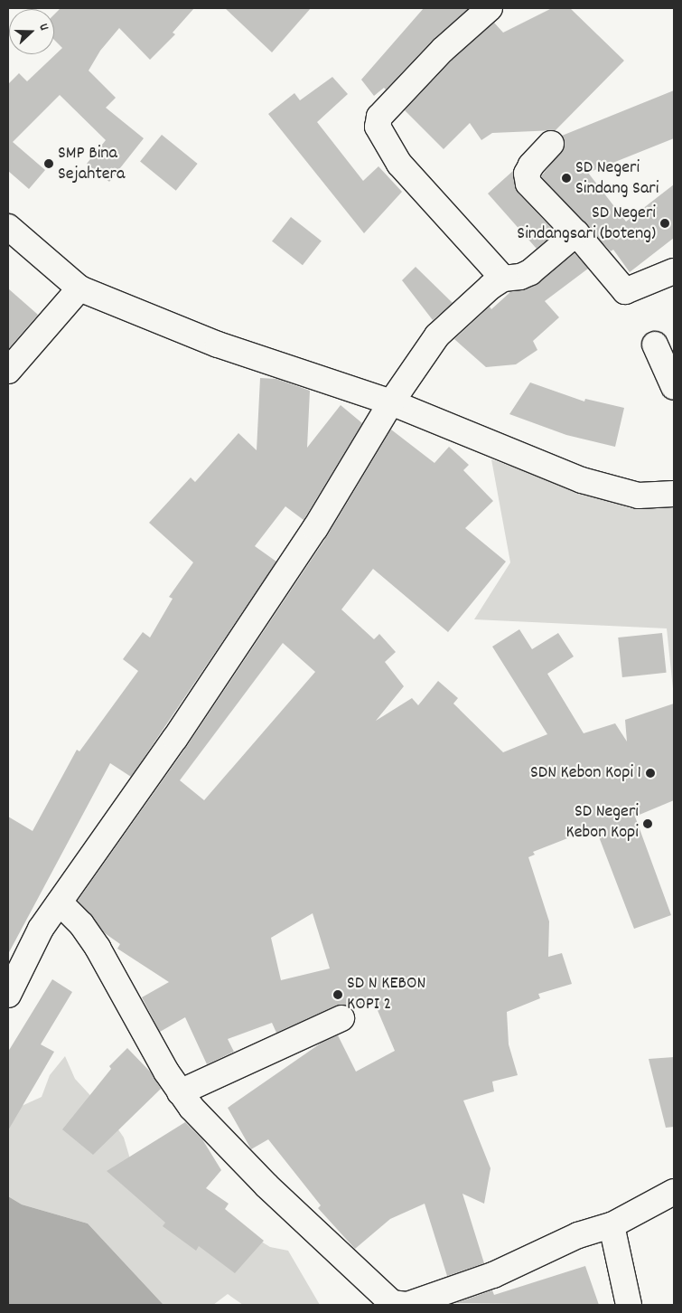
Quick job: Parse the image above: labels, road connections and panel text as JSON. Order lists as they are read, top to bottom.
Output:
{
  "places": [
    "SMP Bina Sejahtera",
    "SD Negeri Sindang Sari",
    "SD Negeri Sindangsari (boteng)",
    "SDN Kebon Kopi 1",
    "SD Negeri Kebon Kopi",
    "SD N KEBON KOPI 2"
  ],
  "north": "right"
}
